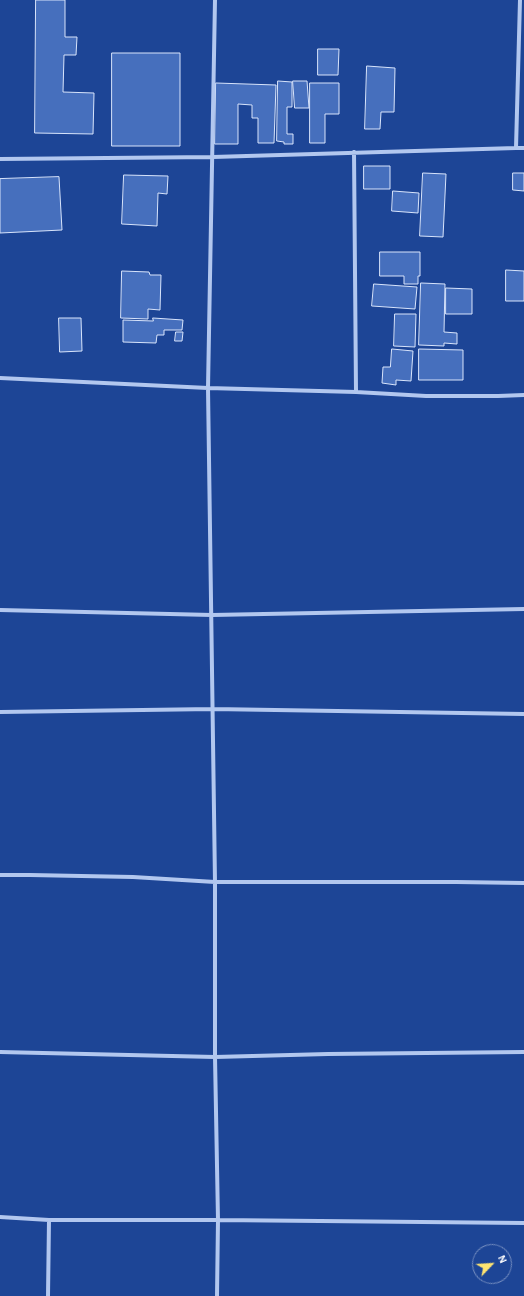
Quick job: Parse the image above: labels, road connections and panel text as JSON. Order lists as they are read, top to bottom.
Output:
{
  "north": "top right"
}
